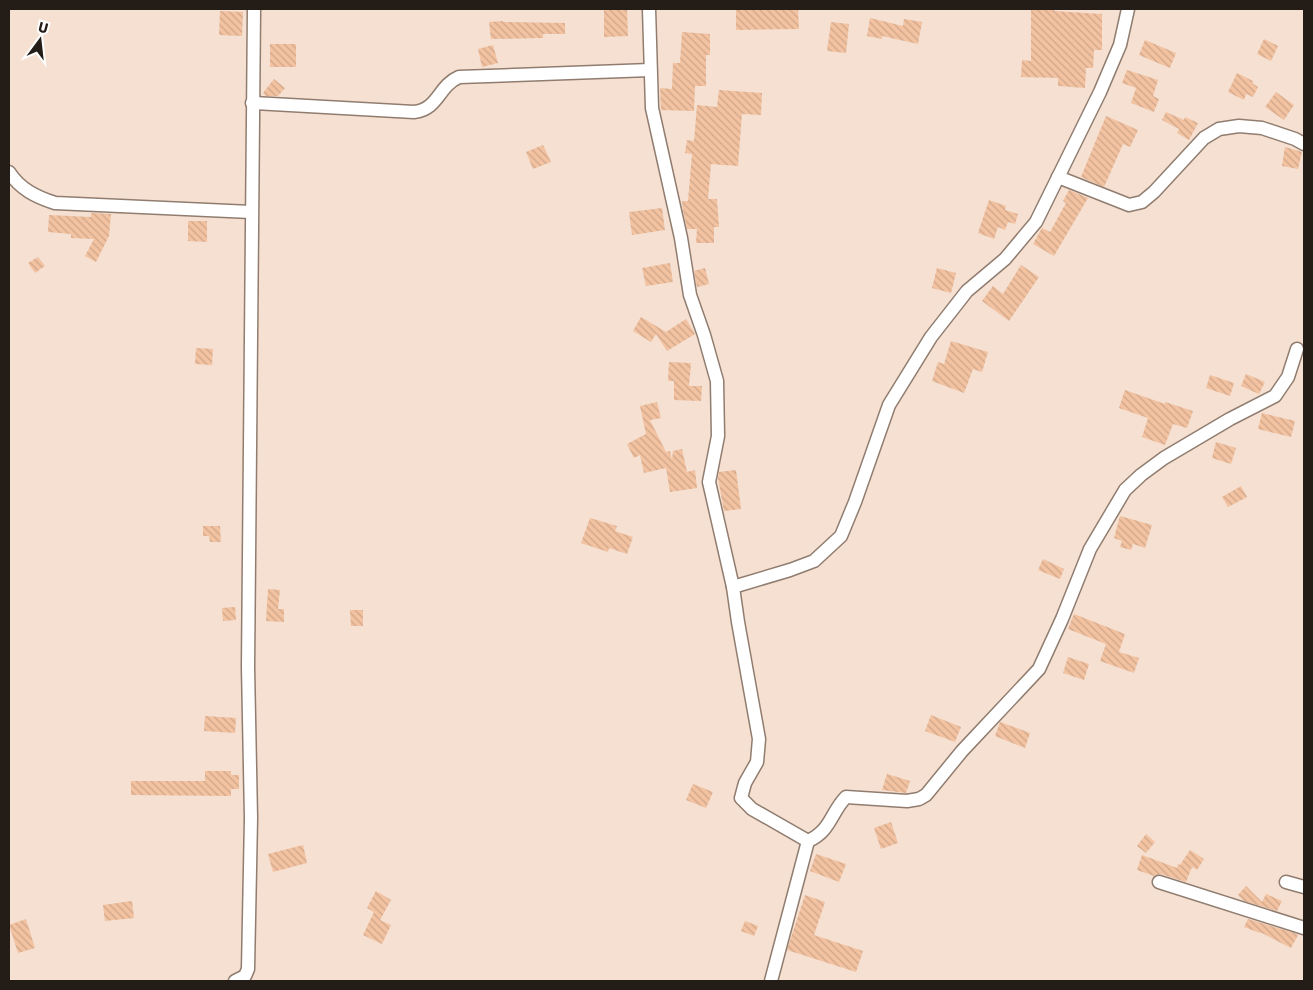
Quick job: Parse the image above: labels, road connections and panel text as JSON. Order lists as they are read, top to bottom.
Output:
{
  "north": "top"
}
